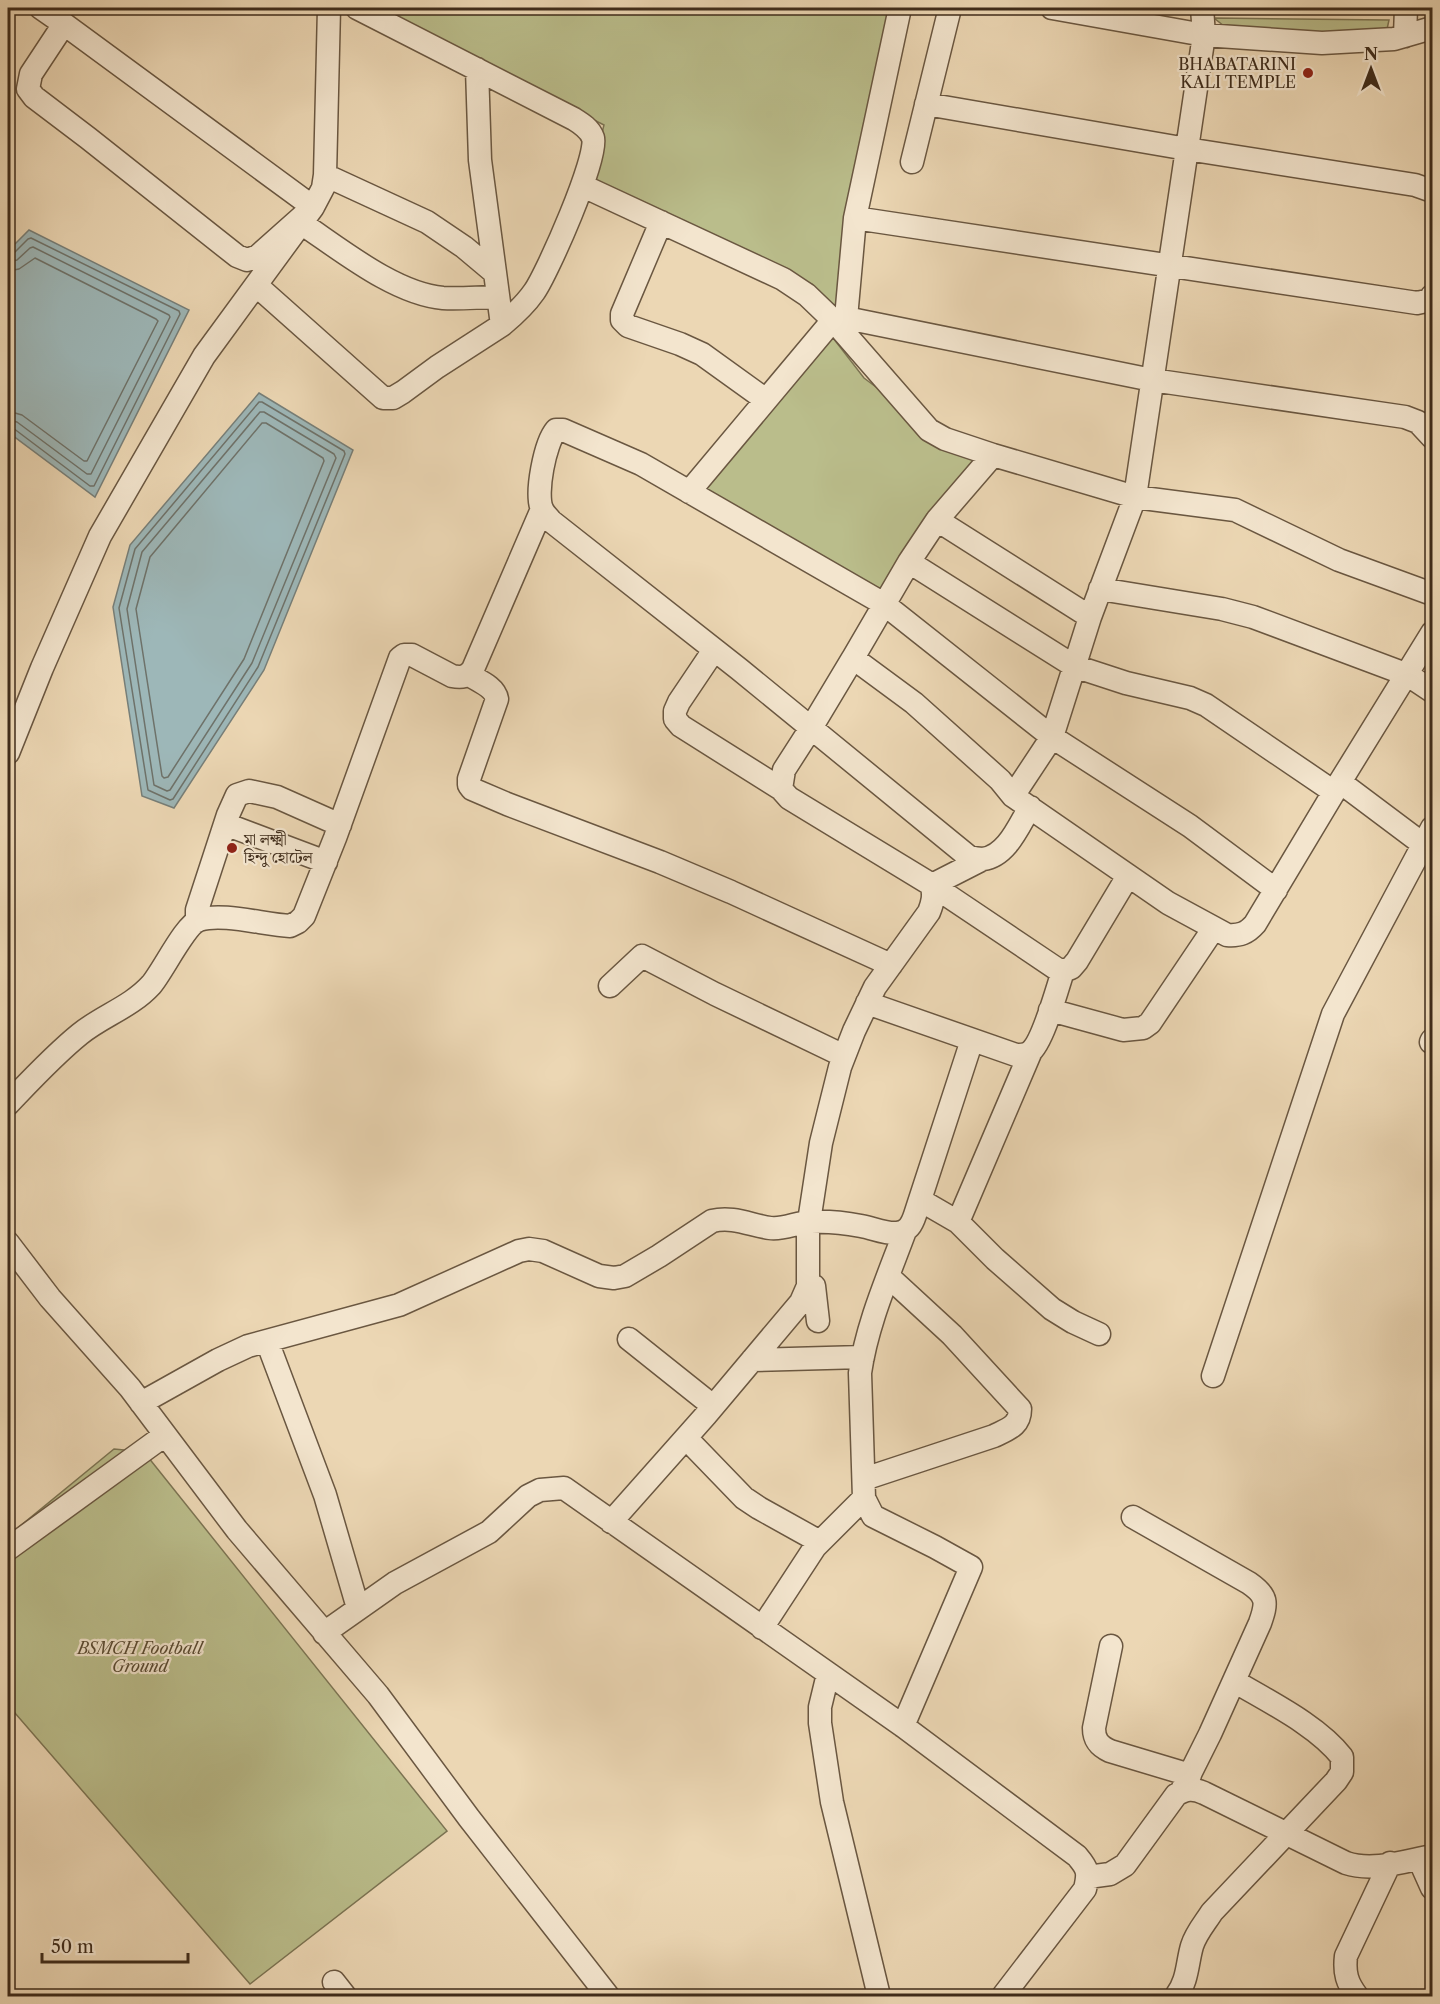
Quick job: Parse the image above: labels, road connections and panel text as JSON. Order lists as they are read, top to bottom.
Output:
{
  "parks": ["BSMCH Football Ground"],
  "places": ["BHABATARINI KALI TEMPLE", "মা লক্ষ্মী হিন্দু হোটেল"],
  "scale_bar": "50 m",
  "north": "top"
}
